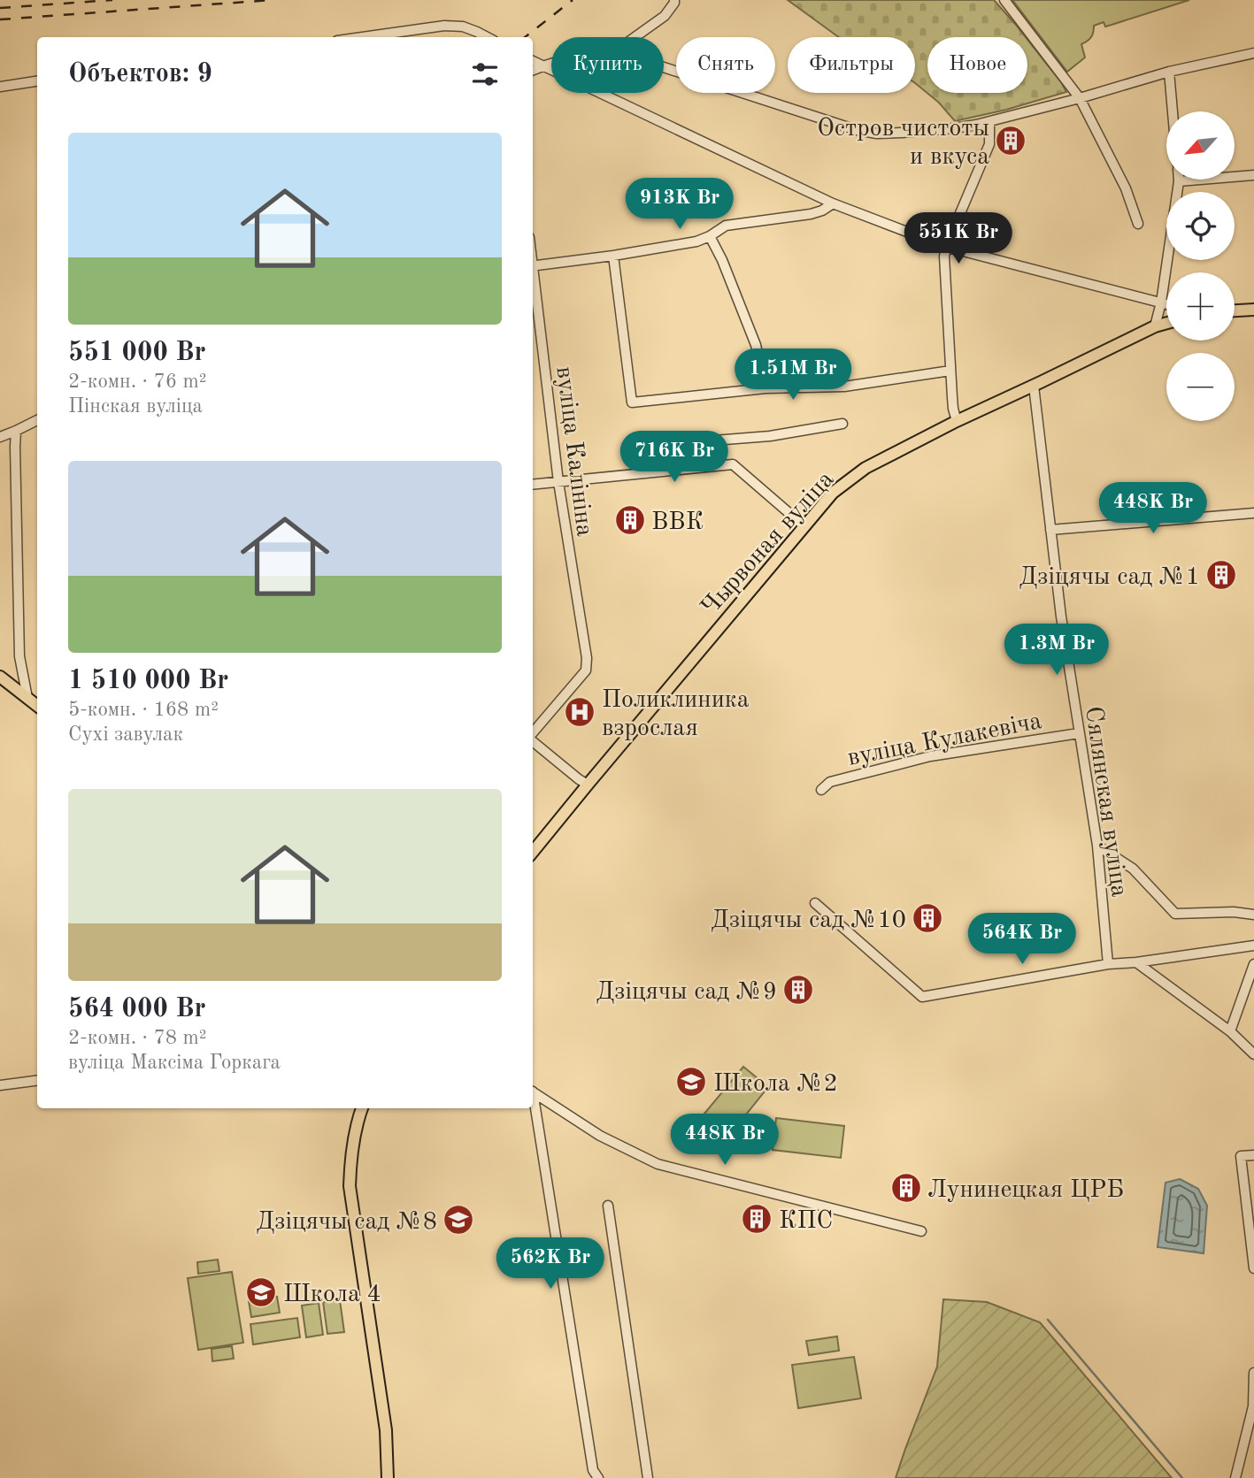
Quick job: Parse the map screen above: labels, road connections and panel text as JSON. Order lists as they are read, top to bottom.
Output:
{
  "streets": {
    "main road": ["Чырвоная вуліца"],
    "street": ["вуліца Калініна", "вуліца Кулакевіча", "Сялянская вуліца"]
  },
  "crossings": [
    ["Чырвоная вуліца", "Сялянская вуліца"],
    ["вуліца Кулакевіча", "Сялянская вуліца"]
  ],
  "places": {
    "building": [
      "Остров чистоты и вкуса",
      "ВВК",
      "Дзіцячы сад №1",
      "Дзіцячы сад №10",
      "Дзіцячы сад №9",
      "Лунинецкая ЦРБ",
      "КПС"
    ],
    "hospital": ["Поликлиника взрослая"],
    "school or university": ["Школа №2", "Дзіцячы сад №8", "Школа 4"]
  },
  "north": "bottom left",
  "page": {
    "chip": [
      "Купить",
      "Снять",
      "Фильтры",
      "Новое"
    ],
    "heading": "Объектов: 9",
    "map_buttons": ["+", "−"],
    "list": [
      {
        "name": "551 000 Br",
        "note": "2-комн. · 76 m² · Пінская вуліца"
      },
      {
        "name": "1 510 000 Br",
        "note": "5-комн. · 168 m² · Сухі завулак"
      },
      {
        "name": "564 000 Br",
        "note": "2-комн. · 78 m² · вуліца Максіма Горкага"
      }
    ],
    "price": [
      "913K Br",
      "551K Br",
      "1.51M Br",
      "716K Br",
      "448K Br",
      "1.3M Br",
      "564K Br",
      "448K Br",
      "562K Br"
    ]
  }
}
